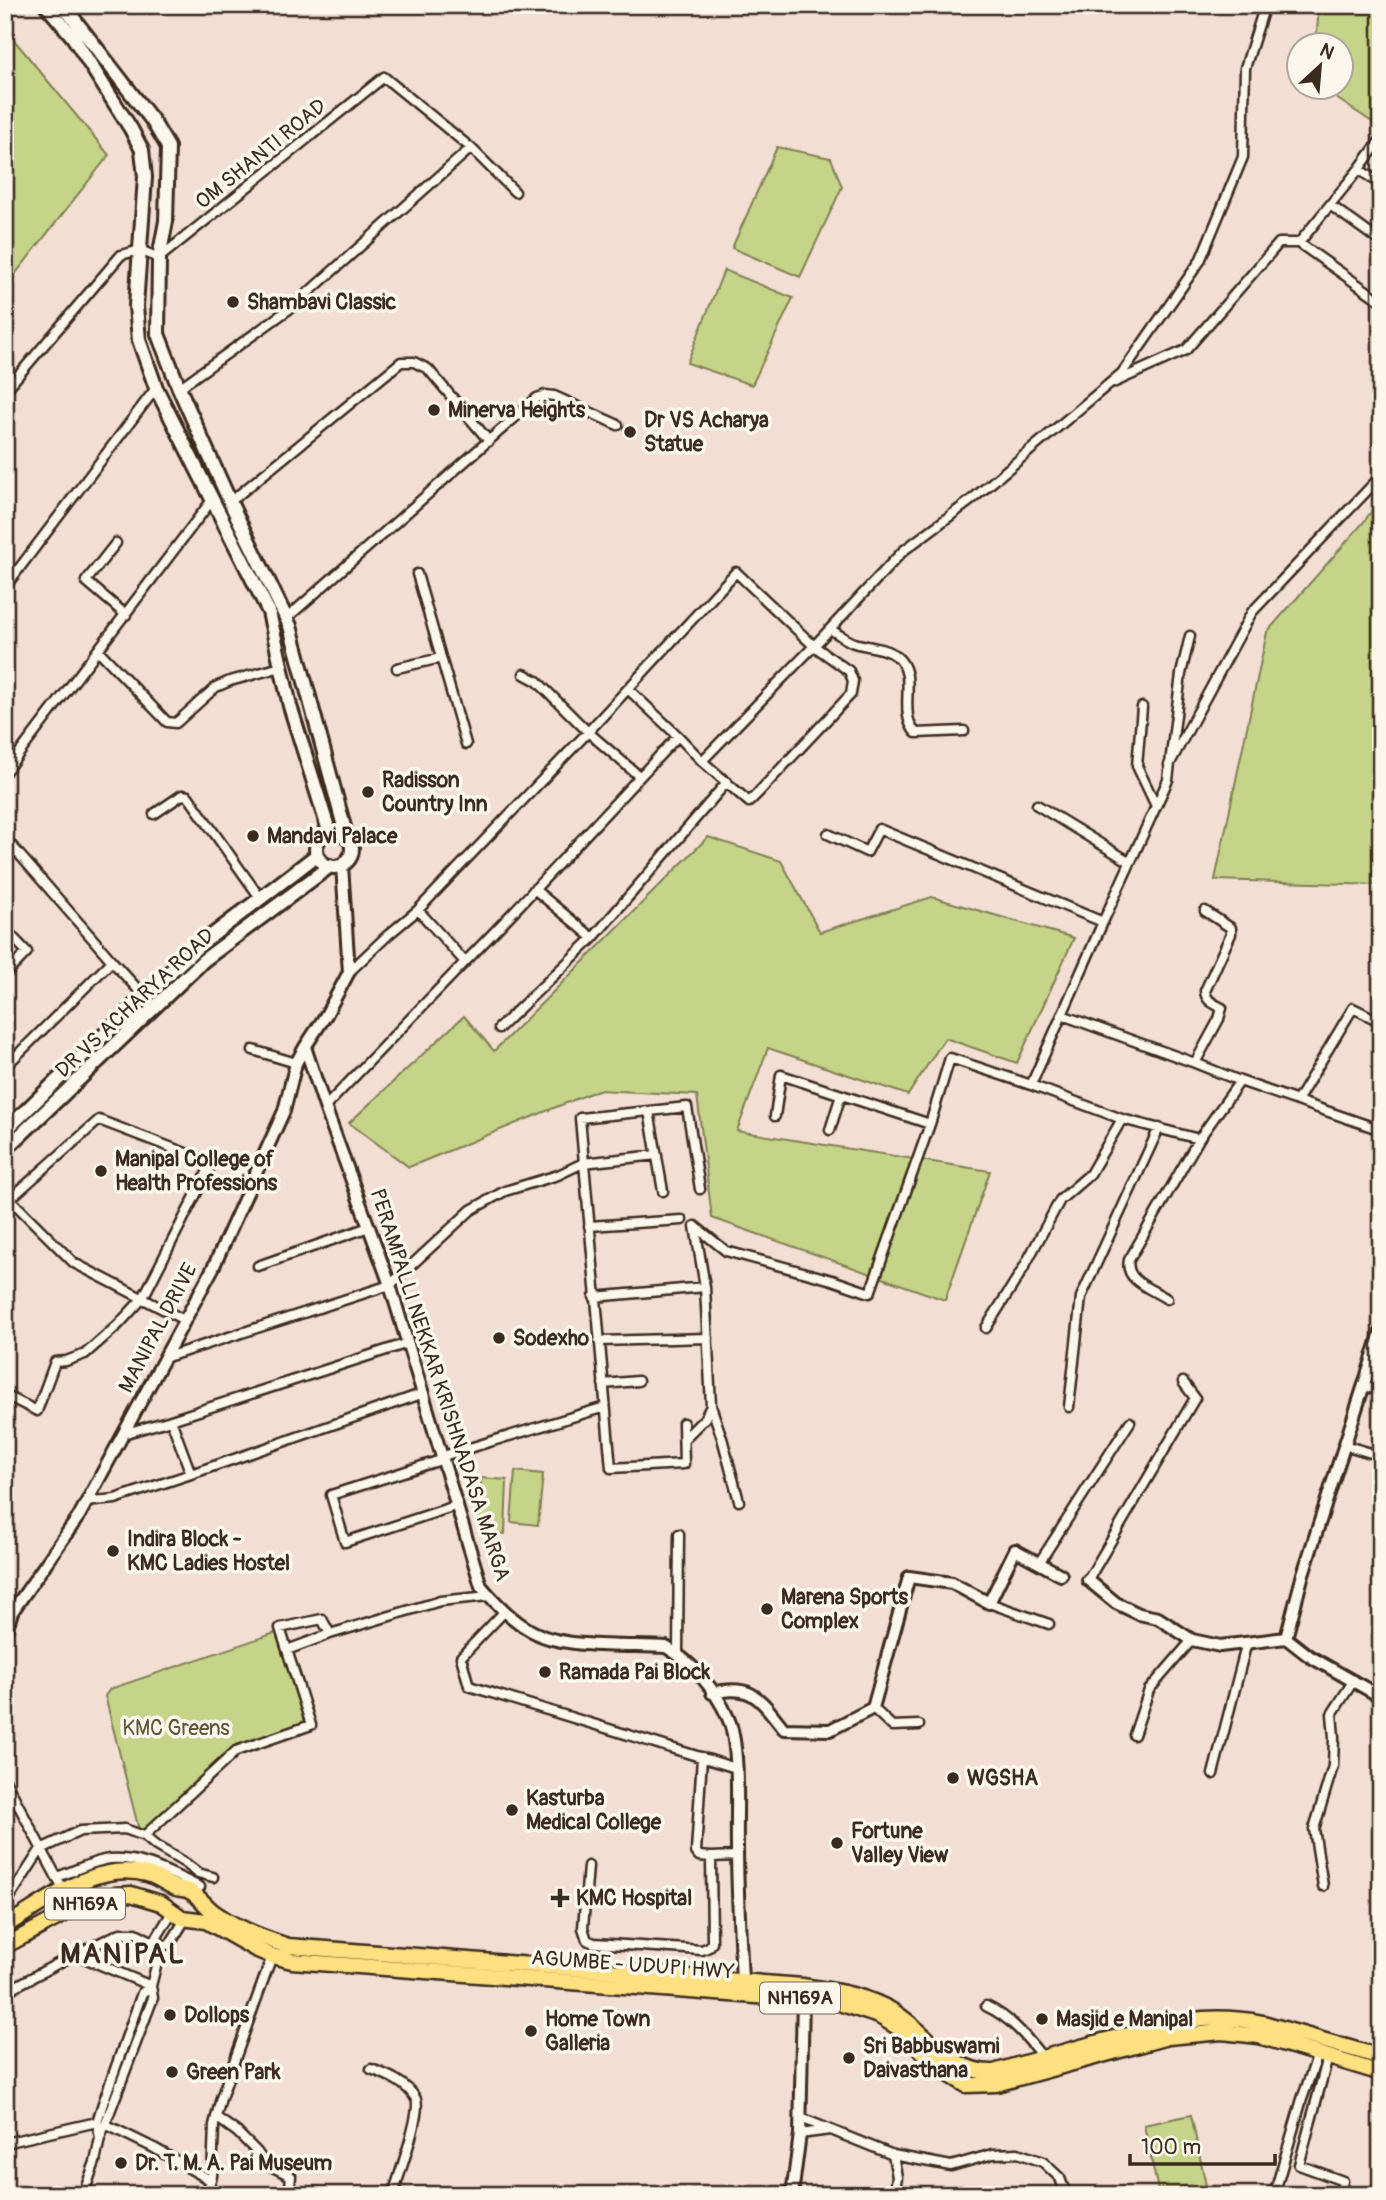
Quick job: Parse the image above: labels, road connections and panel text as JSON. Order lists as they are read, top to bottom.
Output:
{
  "streets": {
    "highway": ["NH169A", "AGUMBE - UDUPI HWY"],
    "main road": ["DR VS ACHARYA ROAD"],
    "street": ["OM SHANTI ROAD", "MANIPAL DRIVE", "PERAMPALLI NEKKAR KRISHNADASA MARGA"]
  },
  "crossings": [
    ["MANIPAL DRIVE", "PERAMPALLI NEKKAR KRISHNADASA MARGA"],
    ["NH169A", "AGUMBE - UDUPI HWY"]
  ],
  "districts": ["MANIPAL"],
  "parks": ["KMC Greens"],
  "places": {
    "other": [
      "Shambavi Classic",
      "Minerva Heights",
      "Dr VS Acharya Statue",
      "Radisson Country Inn",
      "Mandavi Palace",
      "Manipal College of Health Professions",
      "Sodexho",
      "Indira Block - KMC Ladies Hostel",
      "Marena Sports Complex",
      "Ramada Pai Block",
      "WGSHA",
      "Kasturba Medical College",
      "Fortune Valley View",
      "Dollops",
      "Masjid e Manipal",
      "Home Town Galleria",
      "Sri Babbuswami Daivasthana",
      "Green Park",
      "Dr. T. M. A. Pai Museum"
    ],
    "health": ["KMC Hospital"]
  },
  "scale_bar": "100 m",
  "north": "top right"
}
